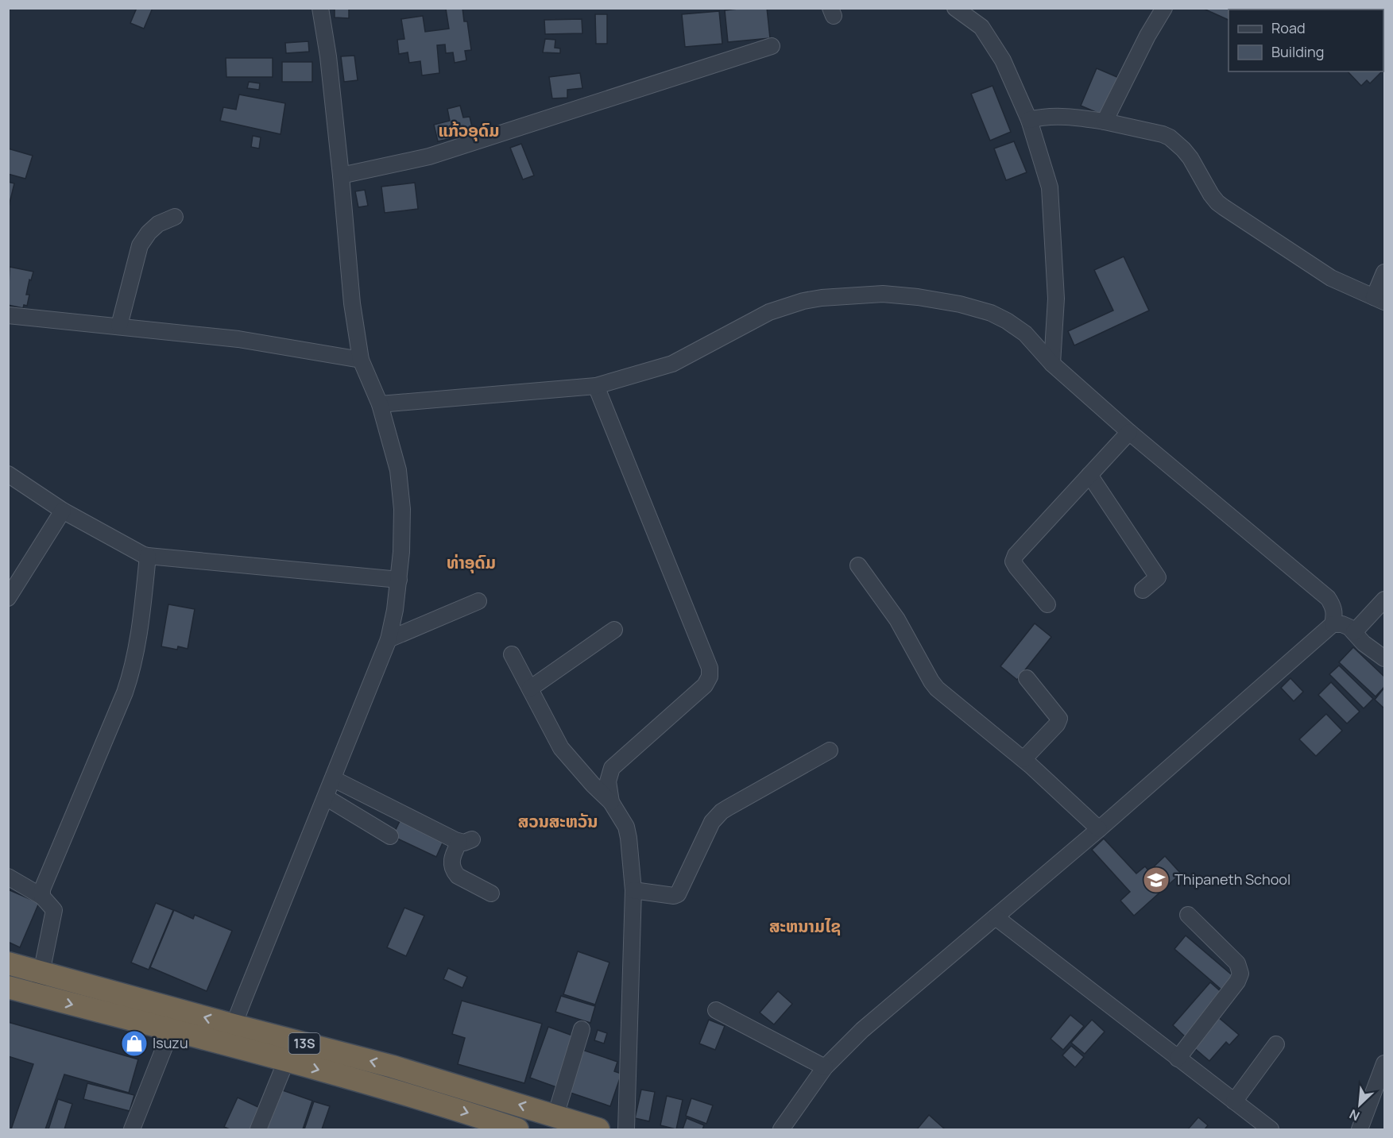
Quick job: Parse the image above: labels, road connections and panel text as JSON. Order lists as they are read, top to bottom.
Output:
{
  "streets": {
    "highway": ["13S"]
  },
  "districts": [
    "ແກ້ວອຸດົມ",
    "ທ່າອຸດົມ",
    "ສວນສະຫວັນ",
    "ສະຫນາມໄຊ"
  ],
  "places": {
    "school or university": ["Thipaneth School"],
    "shop": ["Isuzu"]
  },
  "legend": ["Road", "Building"],
  "north": "bottom left"
}
